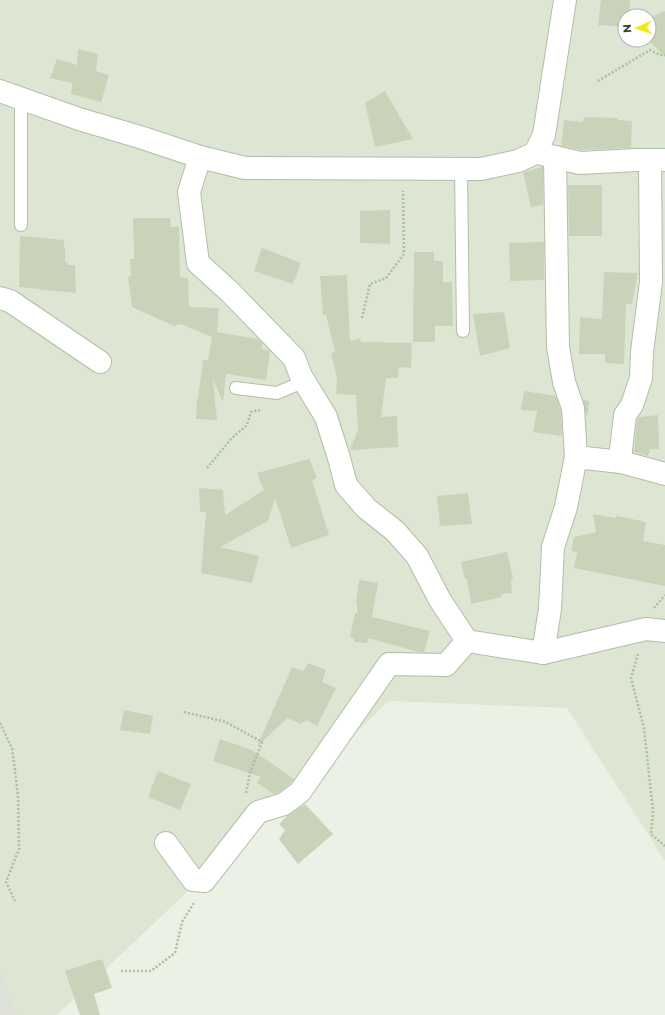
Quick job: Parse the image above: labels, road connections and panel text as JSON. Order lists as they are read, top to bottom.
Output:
{
  "north": "left"
}
